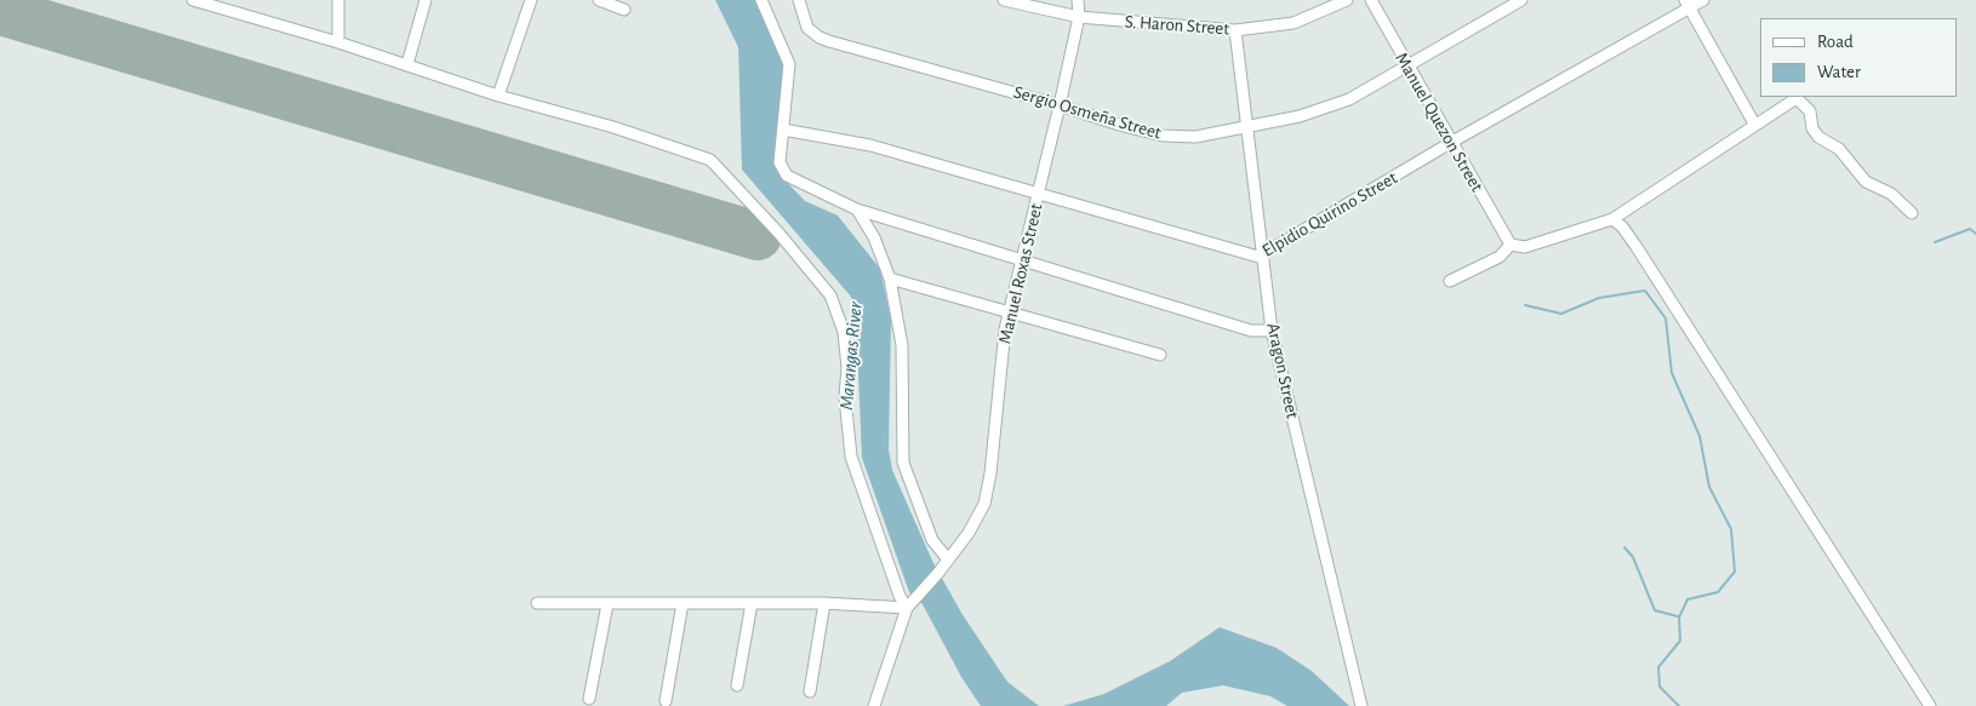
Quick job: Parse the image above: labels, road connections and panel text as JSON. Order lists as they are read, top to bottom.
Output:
{
  "streets": {
    "street": [
      "S. Haron Street",
      "Sergio Osmeña Street",
      "Manuel Quezon Street",
      "Elpidio Quirino Street",
      "Manuel Roxas Street",
      "Aragon Street"
    ]
  },
  "crossings": [
    ["S. Haron Street", "Manuel Roxas Street"],
    ["S. Haron Street", "Aragon Street"],
    ["Sergio Osmeña Street", "Manuel Quezon Street"],
    ["Sergio Osmeña Street", "Manuel Roxas Street"],
    ["Sergio Osmeña Street", "Aragon Street"],
    ["Manuel Quezon Street", "Elpidio Quirino Street"],
    ["Elpidio Quirino Street", "Manuel Roxas Street"],
    ["Elpidio Quirino Street", "Aragon Street"]
  ],
  "water": ["Marangas River"],
  "legend": ["Road", "Water"]
}
